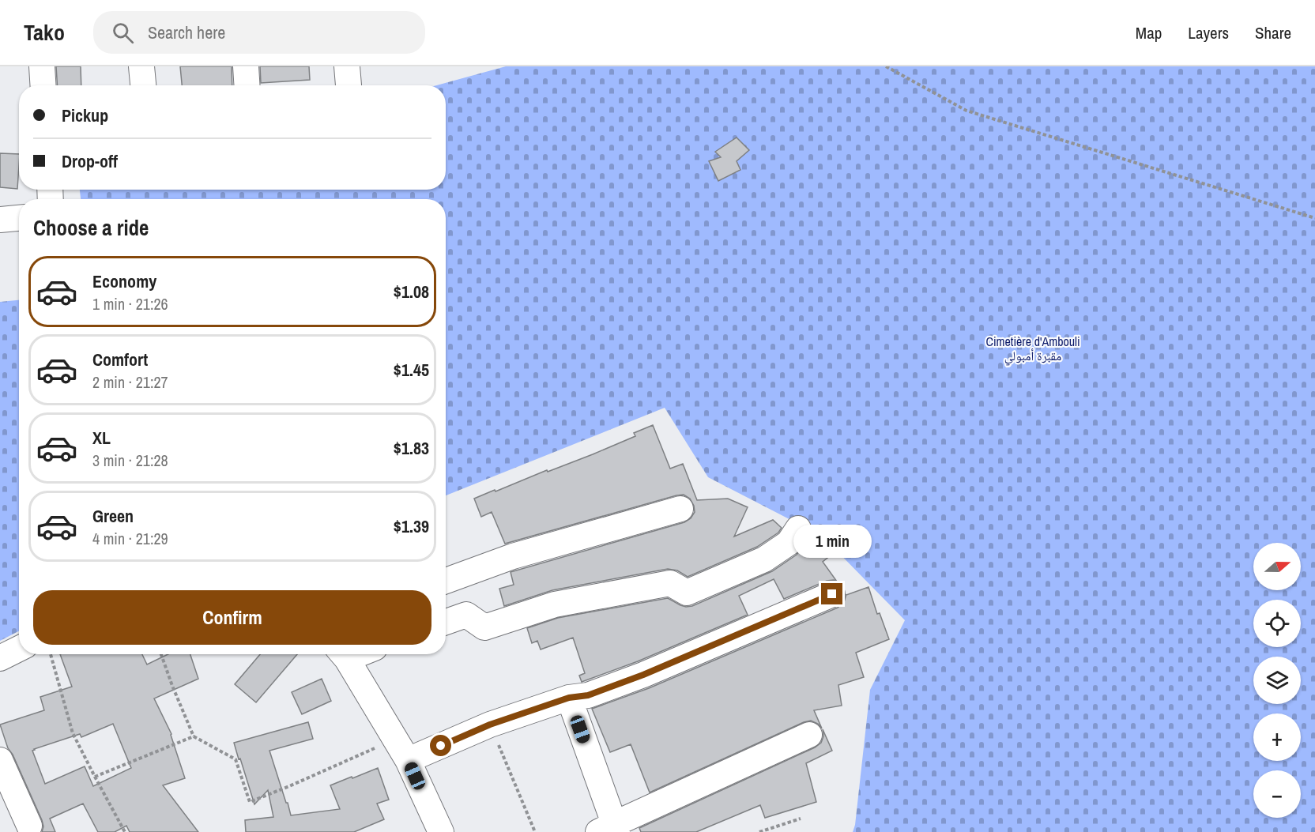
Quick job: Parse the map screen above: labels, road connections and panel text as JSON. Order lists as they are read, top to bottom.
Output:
{
  "parks": ["Cimetière d'Ambouli مقبرة أمبولي"],
  "north": "right",
  "page": {
    "header": "Tako",
    "search": "Search here",
    "nav": ["Map", "Layers", "Share"],
    "banner": ["Pickup", "Drop-off"],
    "heading": "Choose a ride",
    "list": [
      {
        "name": "Economy",
        "note": "1 min · 21:26",
        "value": "$1.08"
      },
      {
        "name": "Comfort",
        "note": "2 min · 21:27",
        "value": "$1.45"
      },
      {
        "name": "XL",
        "note": "3 min · 21:28",
        "value": "$1.83"
      },
      {
        "name": "Green",
        "note": "4 min · 21:29",
        "value": "$1.39"
      }
    ],
    "bubble": "1 min",
    "map_buttons": ["+", "−"],
    "buttons": "Confirm"
  }
}
